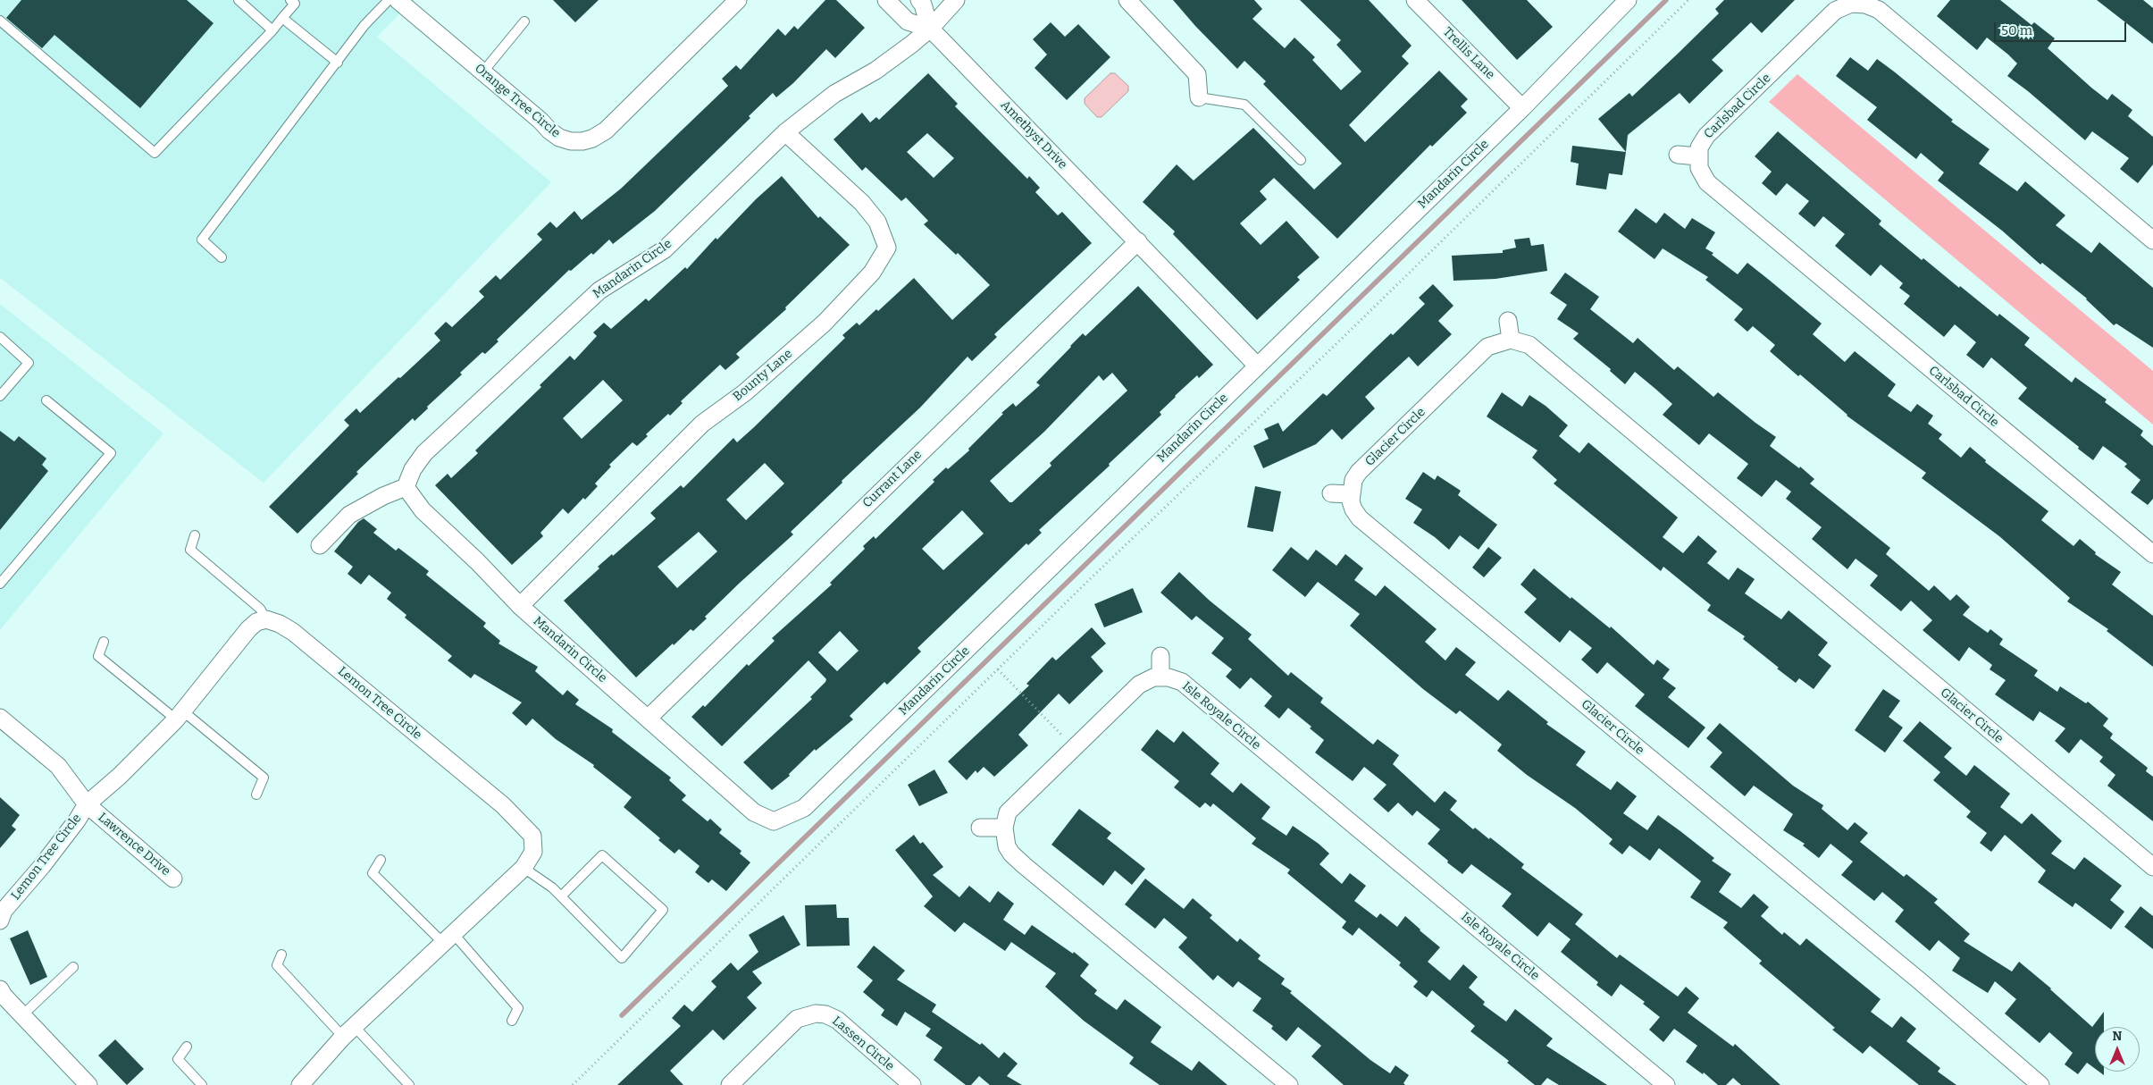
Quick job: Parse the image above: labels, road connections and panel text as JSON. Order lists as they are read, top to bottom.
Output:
{
  "streets": {
    "street": [
      "Trellis Lane",
      "Orange Tree Circle",
      "Carlsbad Circle",
      "Amethyst Drive",
      "Mandarin Circle",
      "Bounty Lane",
      "Glacier Circle",
      "Currant Lane",
      "Lemon Tree Circle",
      "Isle Royale Circle",
      "Lawrence Drive",
      "Lassen Circle"
    ]
  },
  "crossings": [
    ["Trellis Lane", "Mandarin Circle"],
    ["Amethyst Drive", "Mandarin Circle"],
    ["Amethyst Drive", "Currant Lane"],
    ["Mandarin Circle", "Bounty Lane"],
    ["Mandarin Circle", "Currant Lane"],
    ["Lemon Tree Circle", "Lawrence Drive"]
  ],
  "scale_bar": "50 m",
  "north": "top"
}
